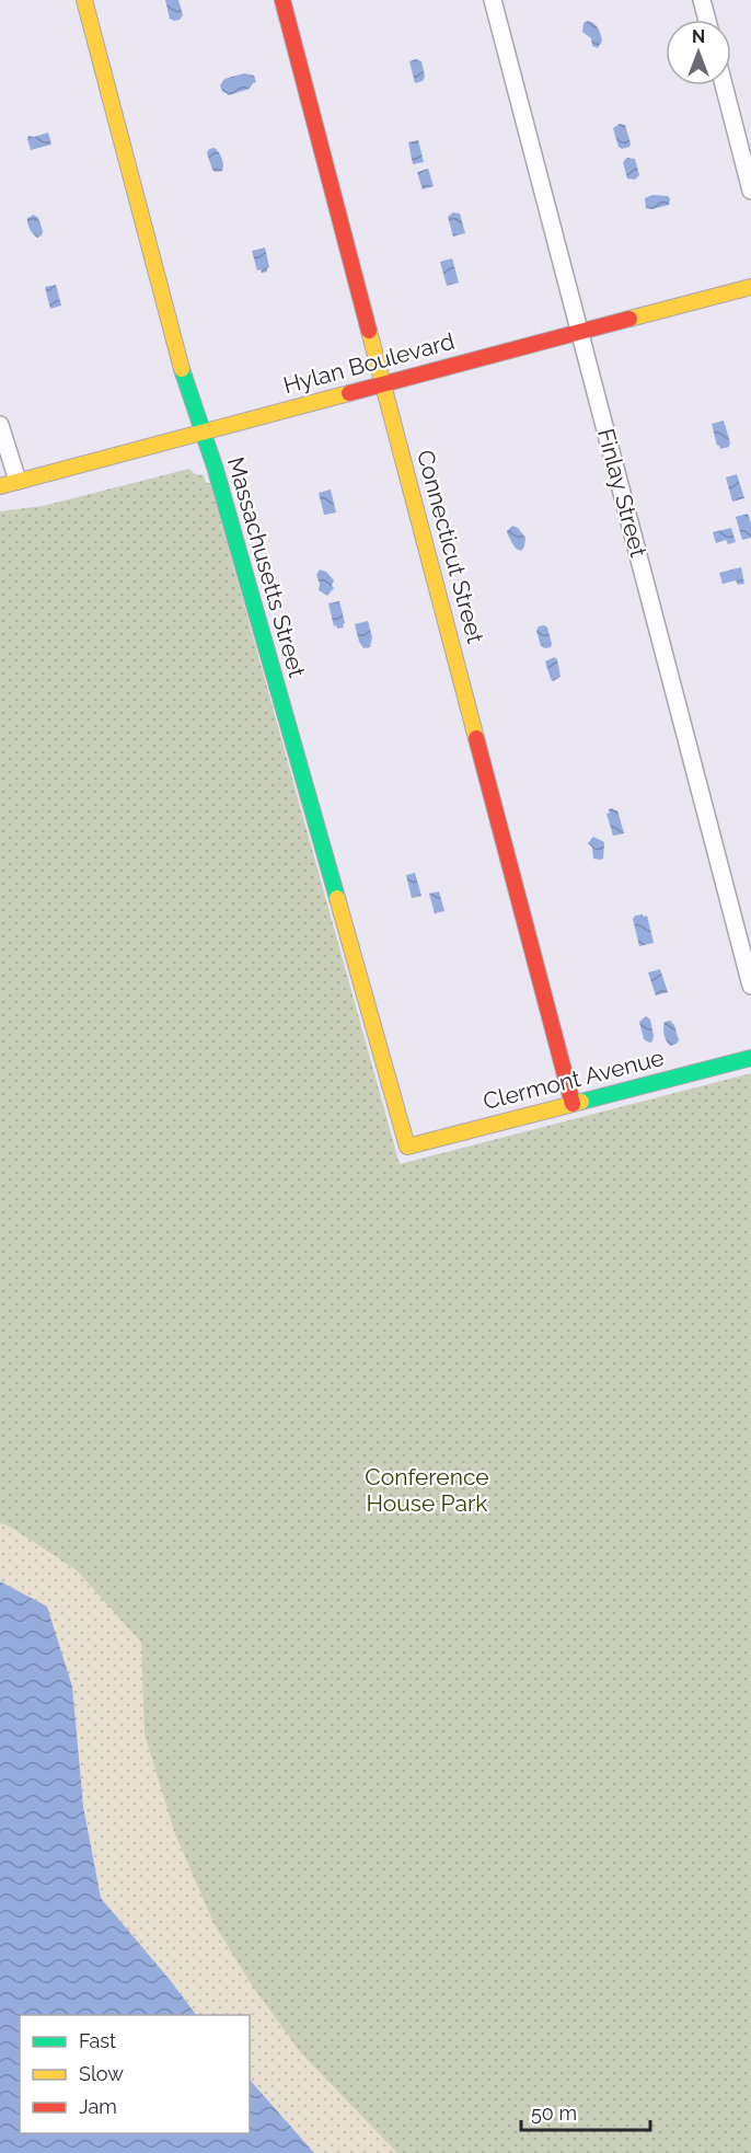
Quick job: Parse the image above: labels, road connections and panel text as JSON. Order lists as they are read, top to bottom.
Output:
{
  "streets": {
    "street": [
      "Hylan Boulevard",
      "Finlay Street",
      "Connecticut Street",
      "Massachusetts Street",
      "Clermont Avenue"
    ]
  },
  "crossings": [
    ["Hylan Boulevard", "Finlay Street"],
    ["Hylan Boulevard", "Connecticut Street"],
    ["Hylan Boulevard", "Massachusetts Street"],
    ["Connecticut Street", "Clermont Avenue"],
    ["Massachusetts Street", "Clermont Avenue"]
  ],
  "parks": ["Conference House Park"],
  "legend": ["Fast", "Slow", "Jam"],
  "scale_bar": "50 m",
  "north": "top"
}
